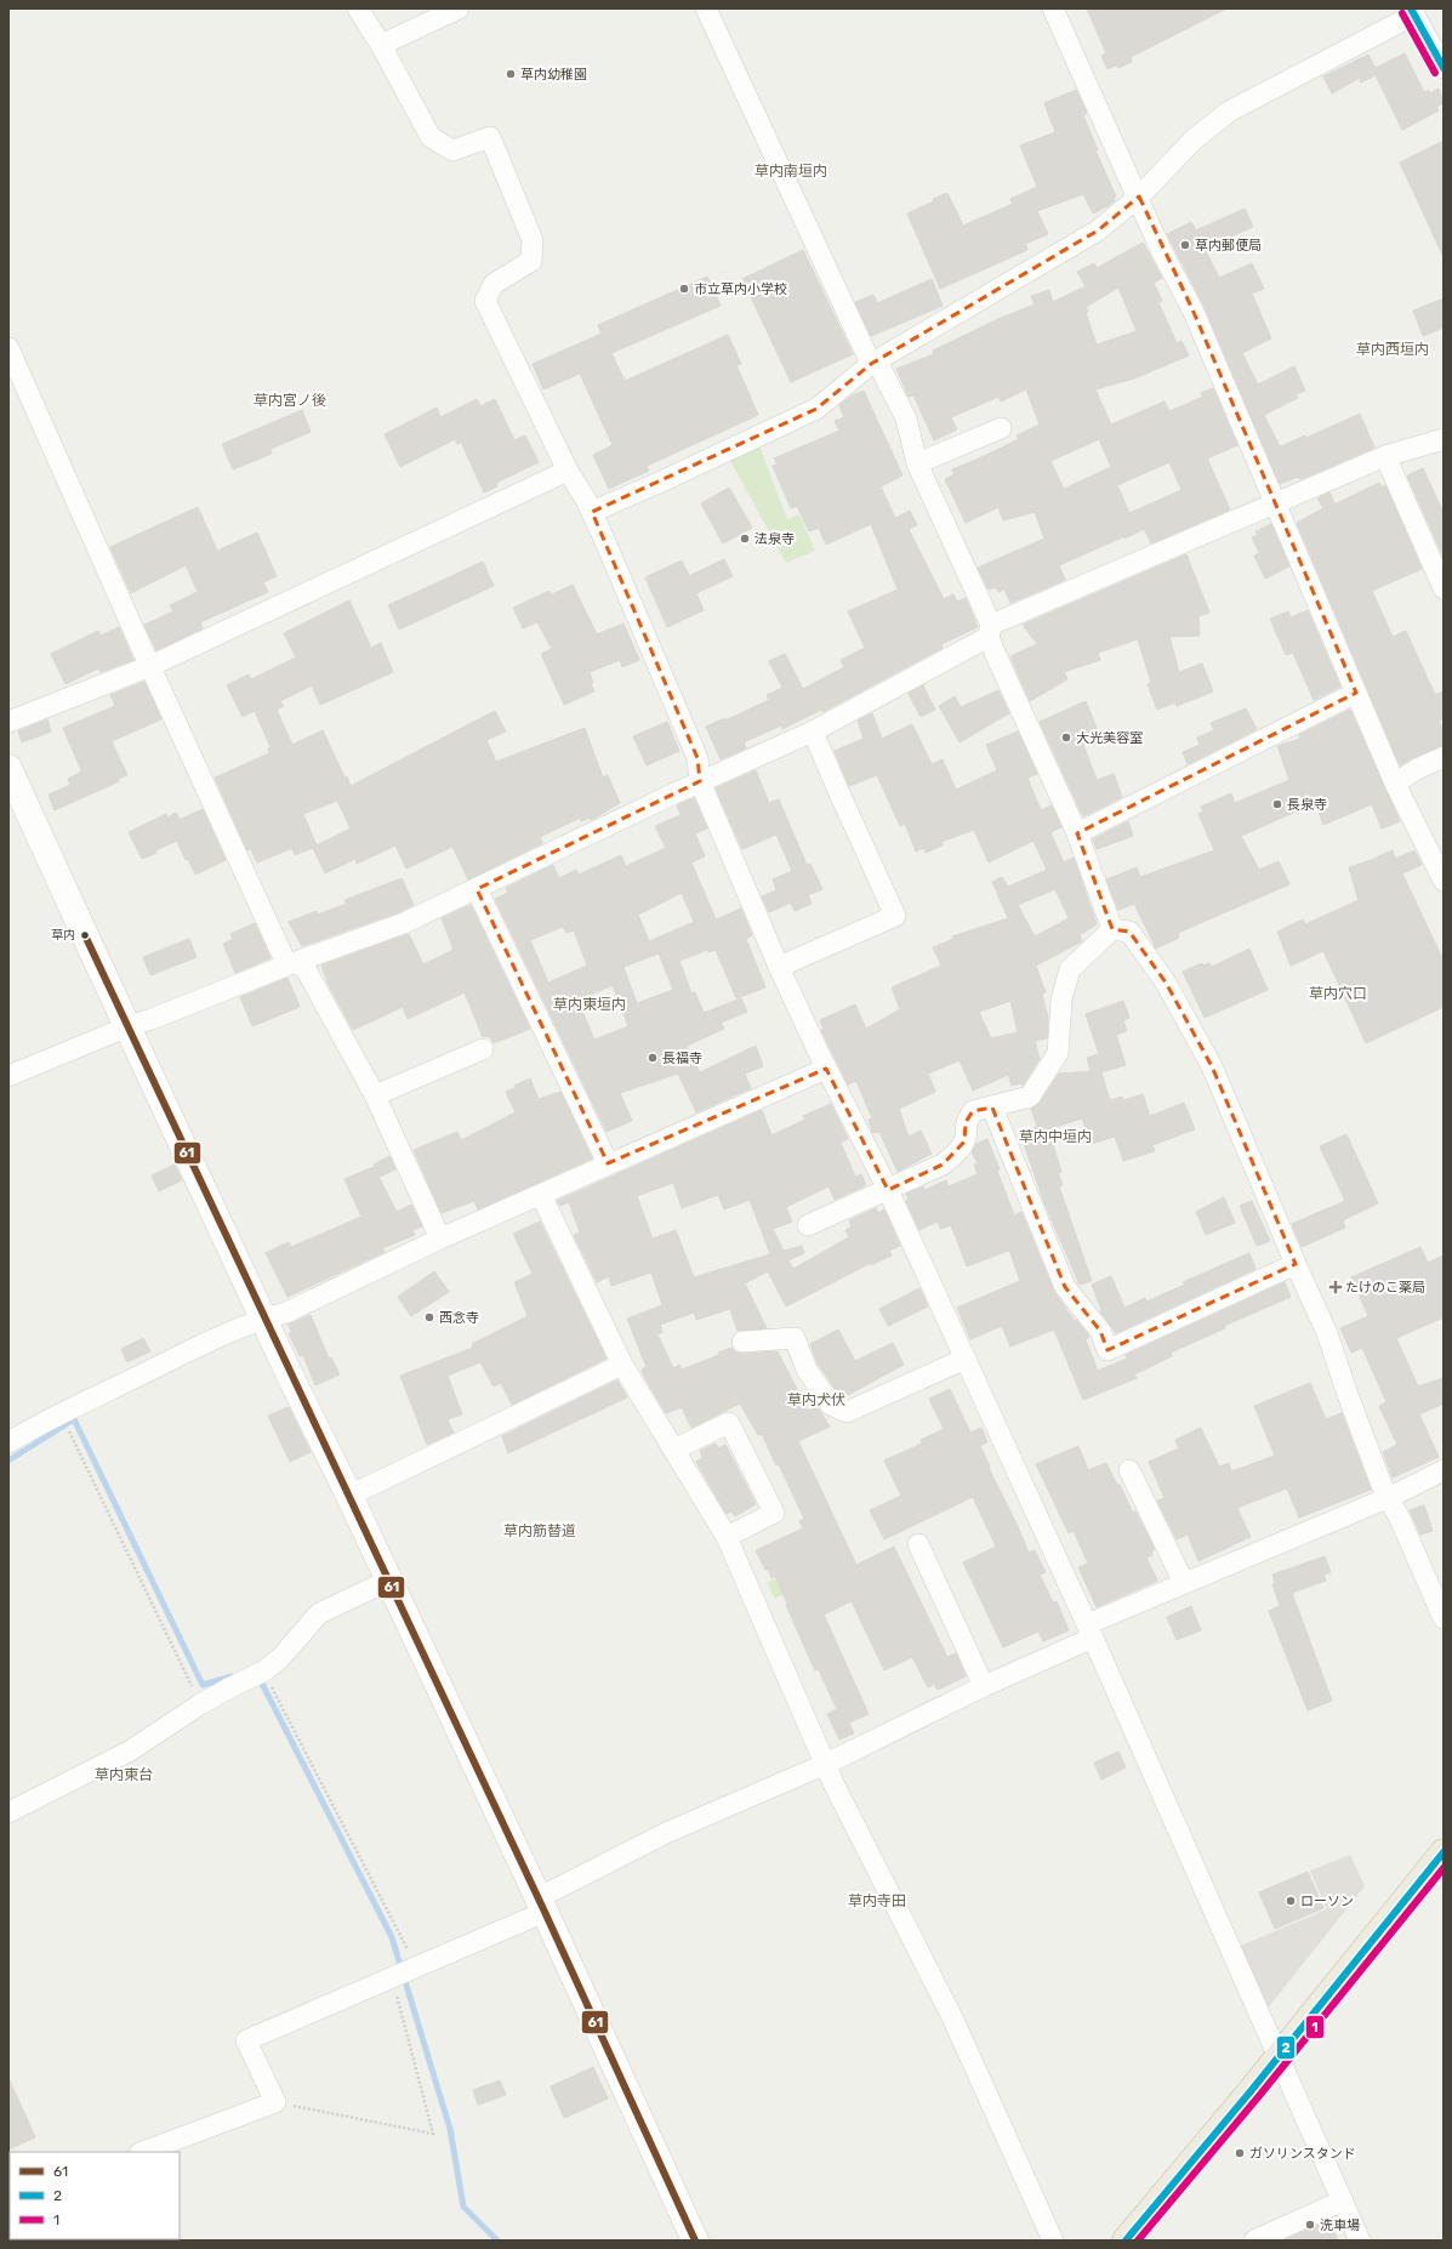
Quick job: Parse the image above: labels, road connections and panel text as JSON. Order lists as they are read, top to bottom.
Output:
{
  "districts": [
    "草内南垣内",
    "草内西垣内",
    "草内宮ノ後",
    "草内穴口",
    "草内東垣内",
    "草内中垣内",
    "草内犬伏",
    "草内筋替道",
    "草内東台",
    "草内寺田"
  ],
  "places": {
    "other": [
      "草内幼稚園",
      "草内郵便局",
      "市立草内小学校",
      "法泉寺",
      "大光美容室",
      "長泉寺",
      "草内",
      "長福寺",
      "西念寺",
      "ローソン",
      "ガソリンスタンド",
      "洗車場"
    ],
    "health": ["たけのこ薬局"]
  },
  "lines": ["transit line 2", "transit line 1", "transit line 61"],
  "legend": ["61", "2", "1"]
}
